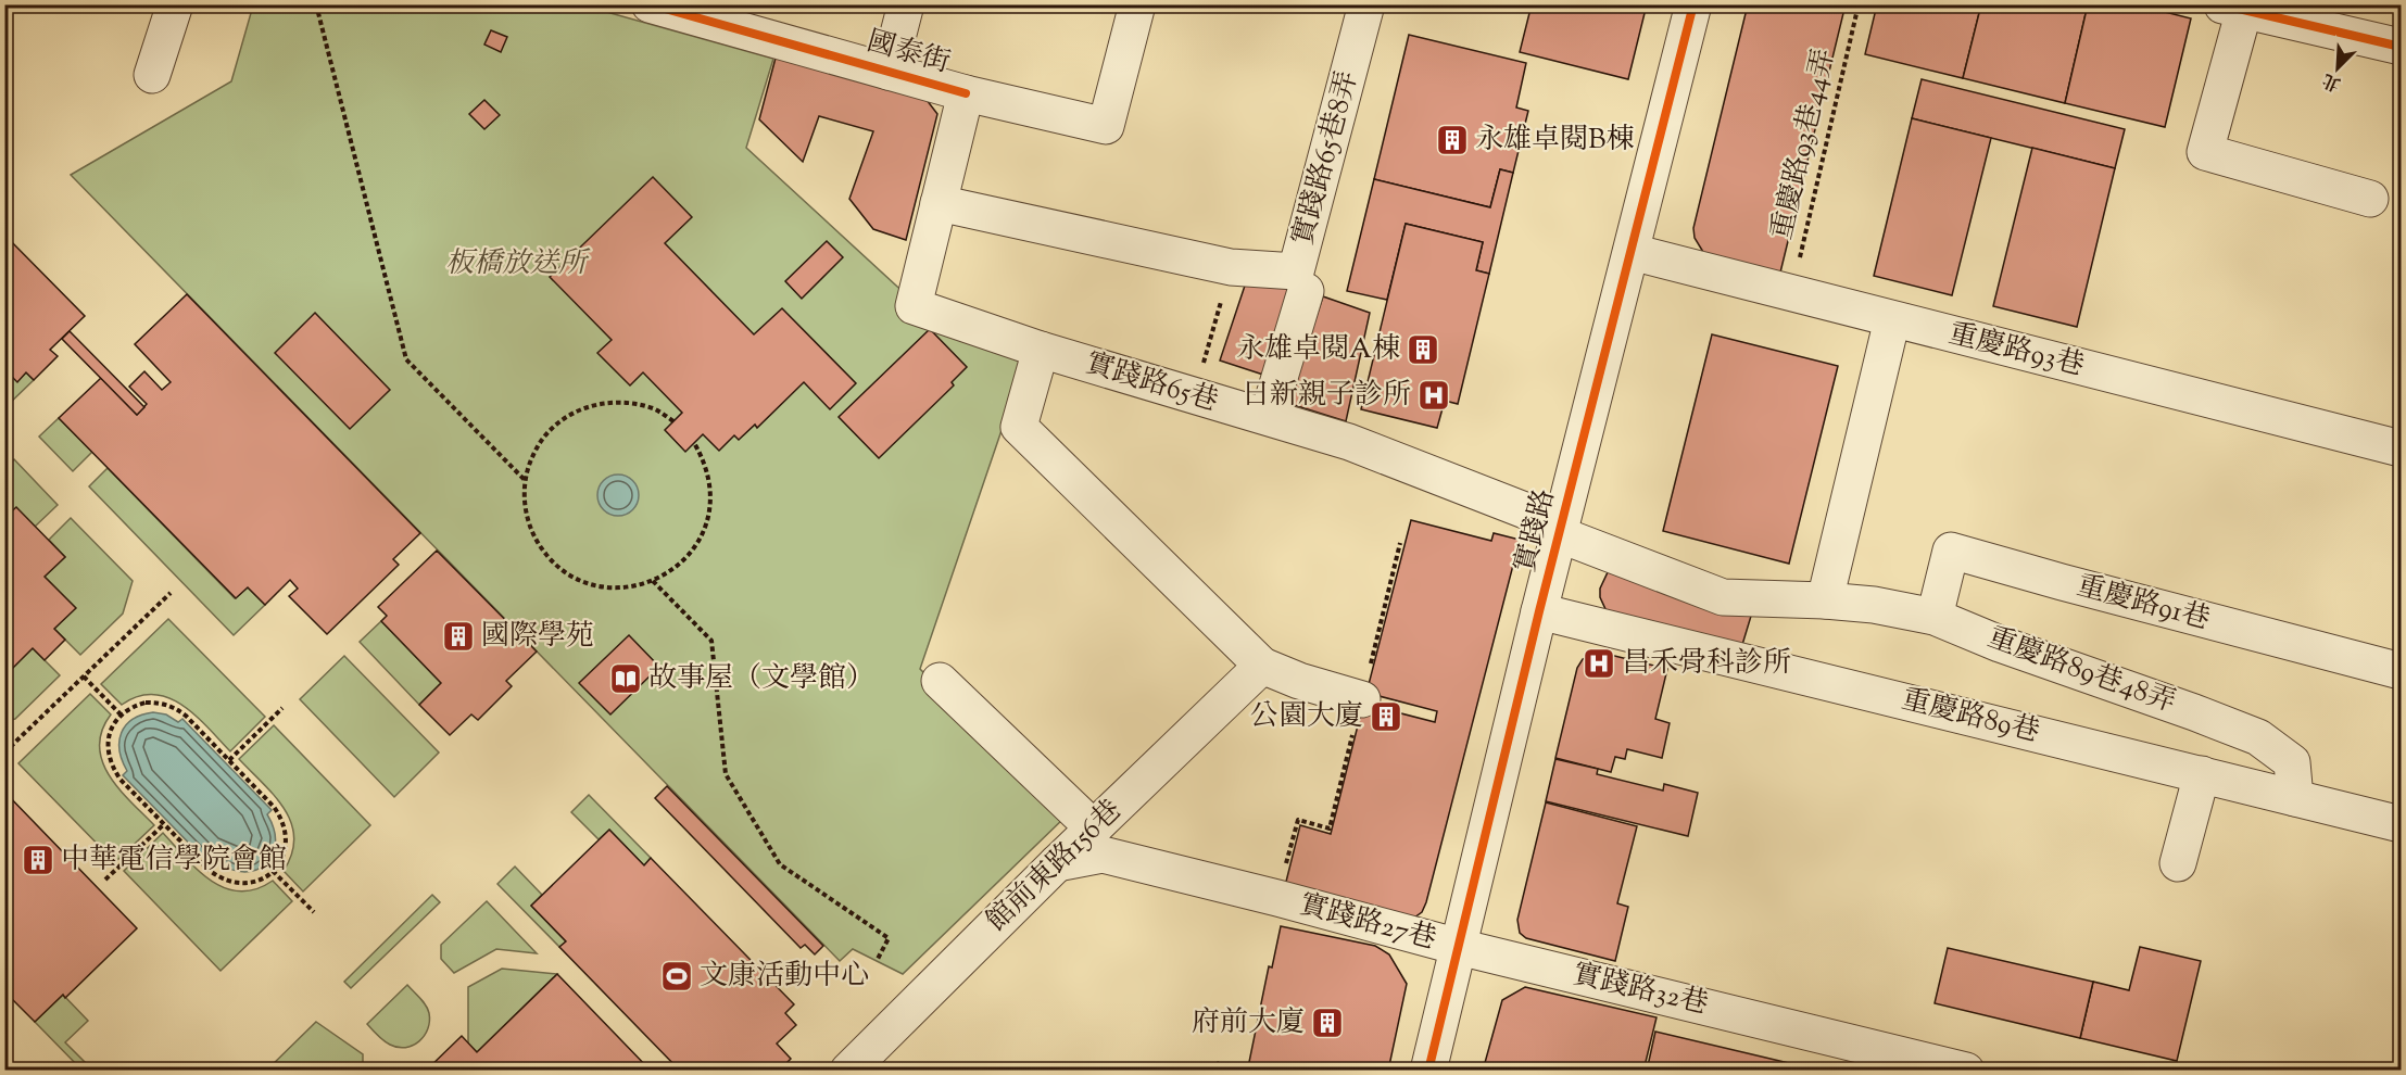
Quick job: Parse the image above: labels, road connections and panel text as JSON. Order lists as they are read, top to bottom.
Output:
{
  "streets": {
    "street": [
      "國泰街",
      "實踐路65巷8弄",
      "重慶路93巷",
      "實踐路65巷",
      "實踐路",
      "重慶路91巷",
      "重慶路89巷48弄",
      "重慶路89巷",
      "館前東路156巷",
      "實踐路27巷",
      "實踐路32巷"
    ],
    "path": ["重慶路93巷44弄"]
  },
  "crossings": [
    ["國泰街", "實踐路65巷"],
    ["重慶路93巷44弄", "重慶路93巷"],
    ["重慶路93巷", "實踐路"],
    ["實踐路65巷", "實踐路"],
    ["實踐路65巷", "重慶路89巷48弄"],
    ["實踐路", "重慶路89巷48弄"],
    ["實踐路", "重慶路89巷"],
    ["實踐路", "實踐路27巷"],
    ["實踐路", "實踐路32巷"],
    ["重慶路91巷", "重慶路89巷48弄"],
    ["重慶路89巷48弄", "重慶路89巷"],
    ["館前東路156巷", "實踐路27巷"],
    ["實踐路27巷", "實踐路32巷"]
  ],
  "parks": ["板橋放送所"],
  "places": {
    "building": [
      "永雄卓閱B棟",
      "永雄卓閱A棟",
      "國際學苑",
      "公園大廈",
      "中華電信學院會館",
      "府前大廈"
    ],
    "hospital": ["日新親子診所", "昌禾骨科診所"],
    "library": ["故事屋（文學館）"],
    "sports": ["文康活動中心"]
  },
  "north": "bottom left"
}
